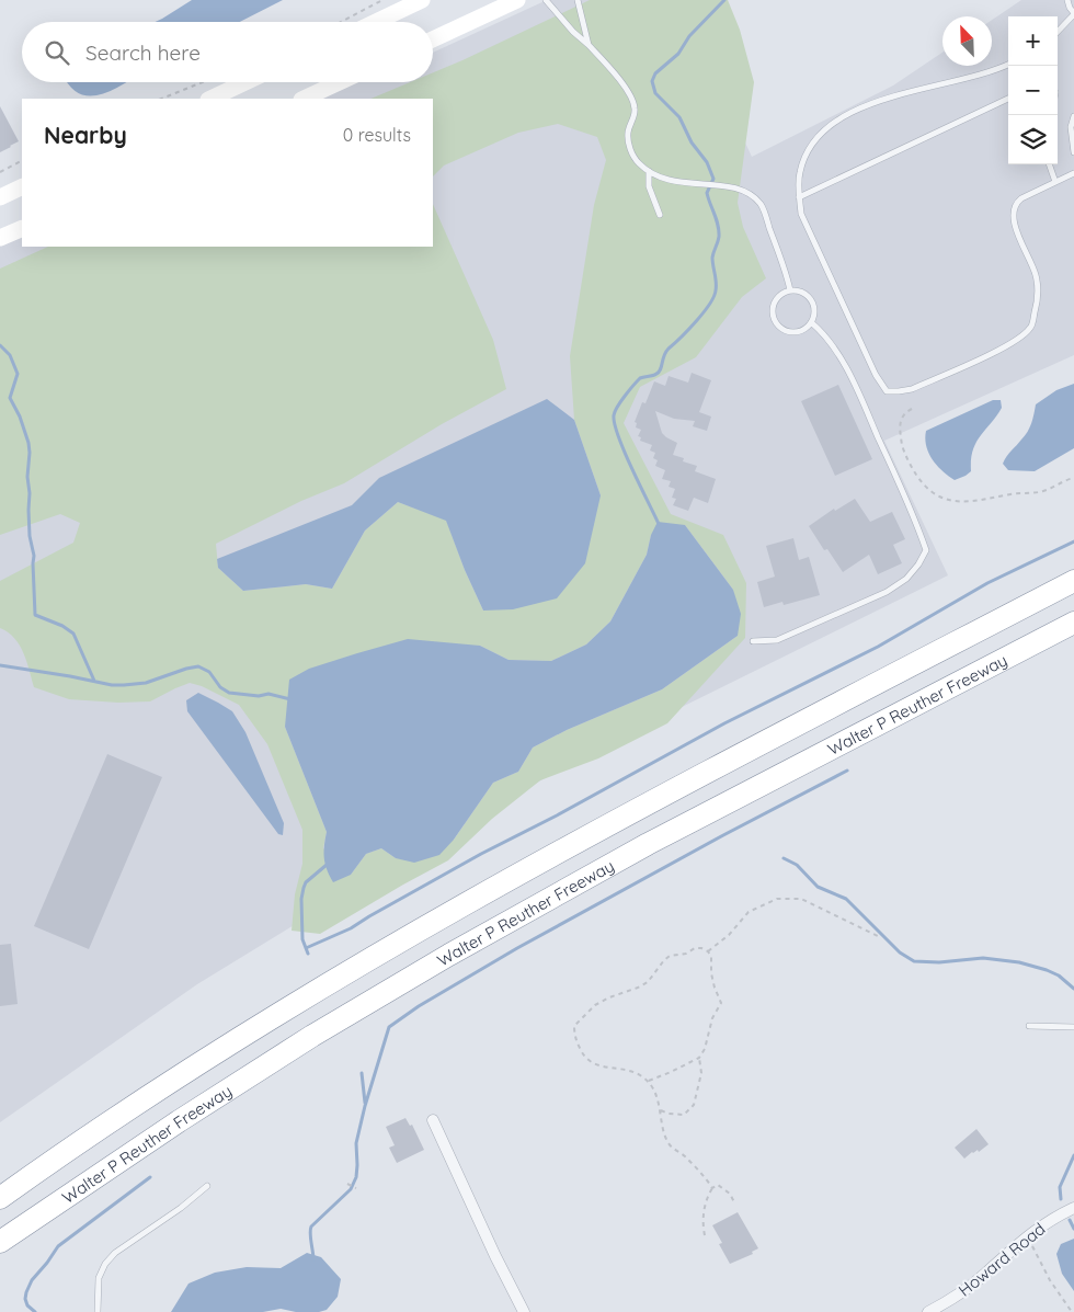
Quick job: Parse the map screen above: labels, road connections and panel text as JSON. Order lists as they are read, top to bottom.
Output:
{
  "streets": {
    "highway": ["Walter P Reuther Freeway"],
    "street": ["Howard Road"]
  },
  "north": "top left",
  "page": {
    "map_buttons": ["+", "−"],
    "search": "Search here",
    "heading": ["Nearby", "0 results"]
  }
}
